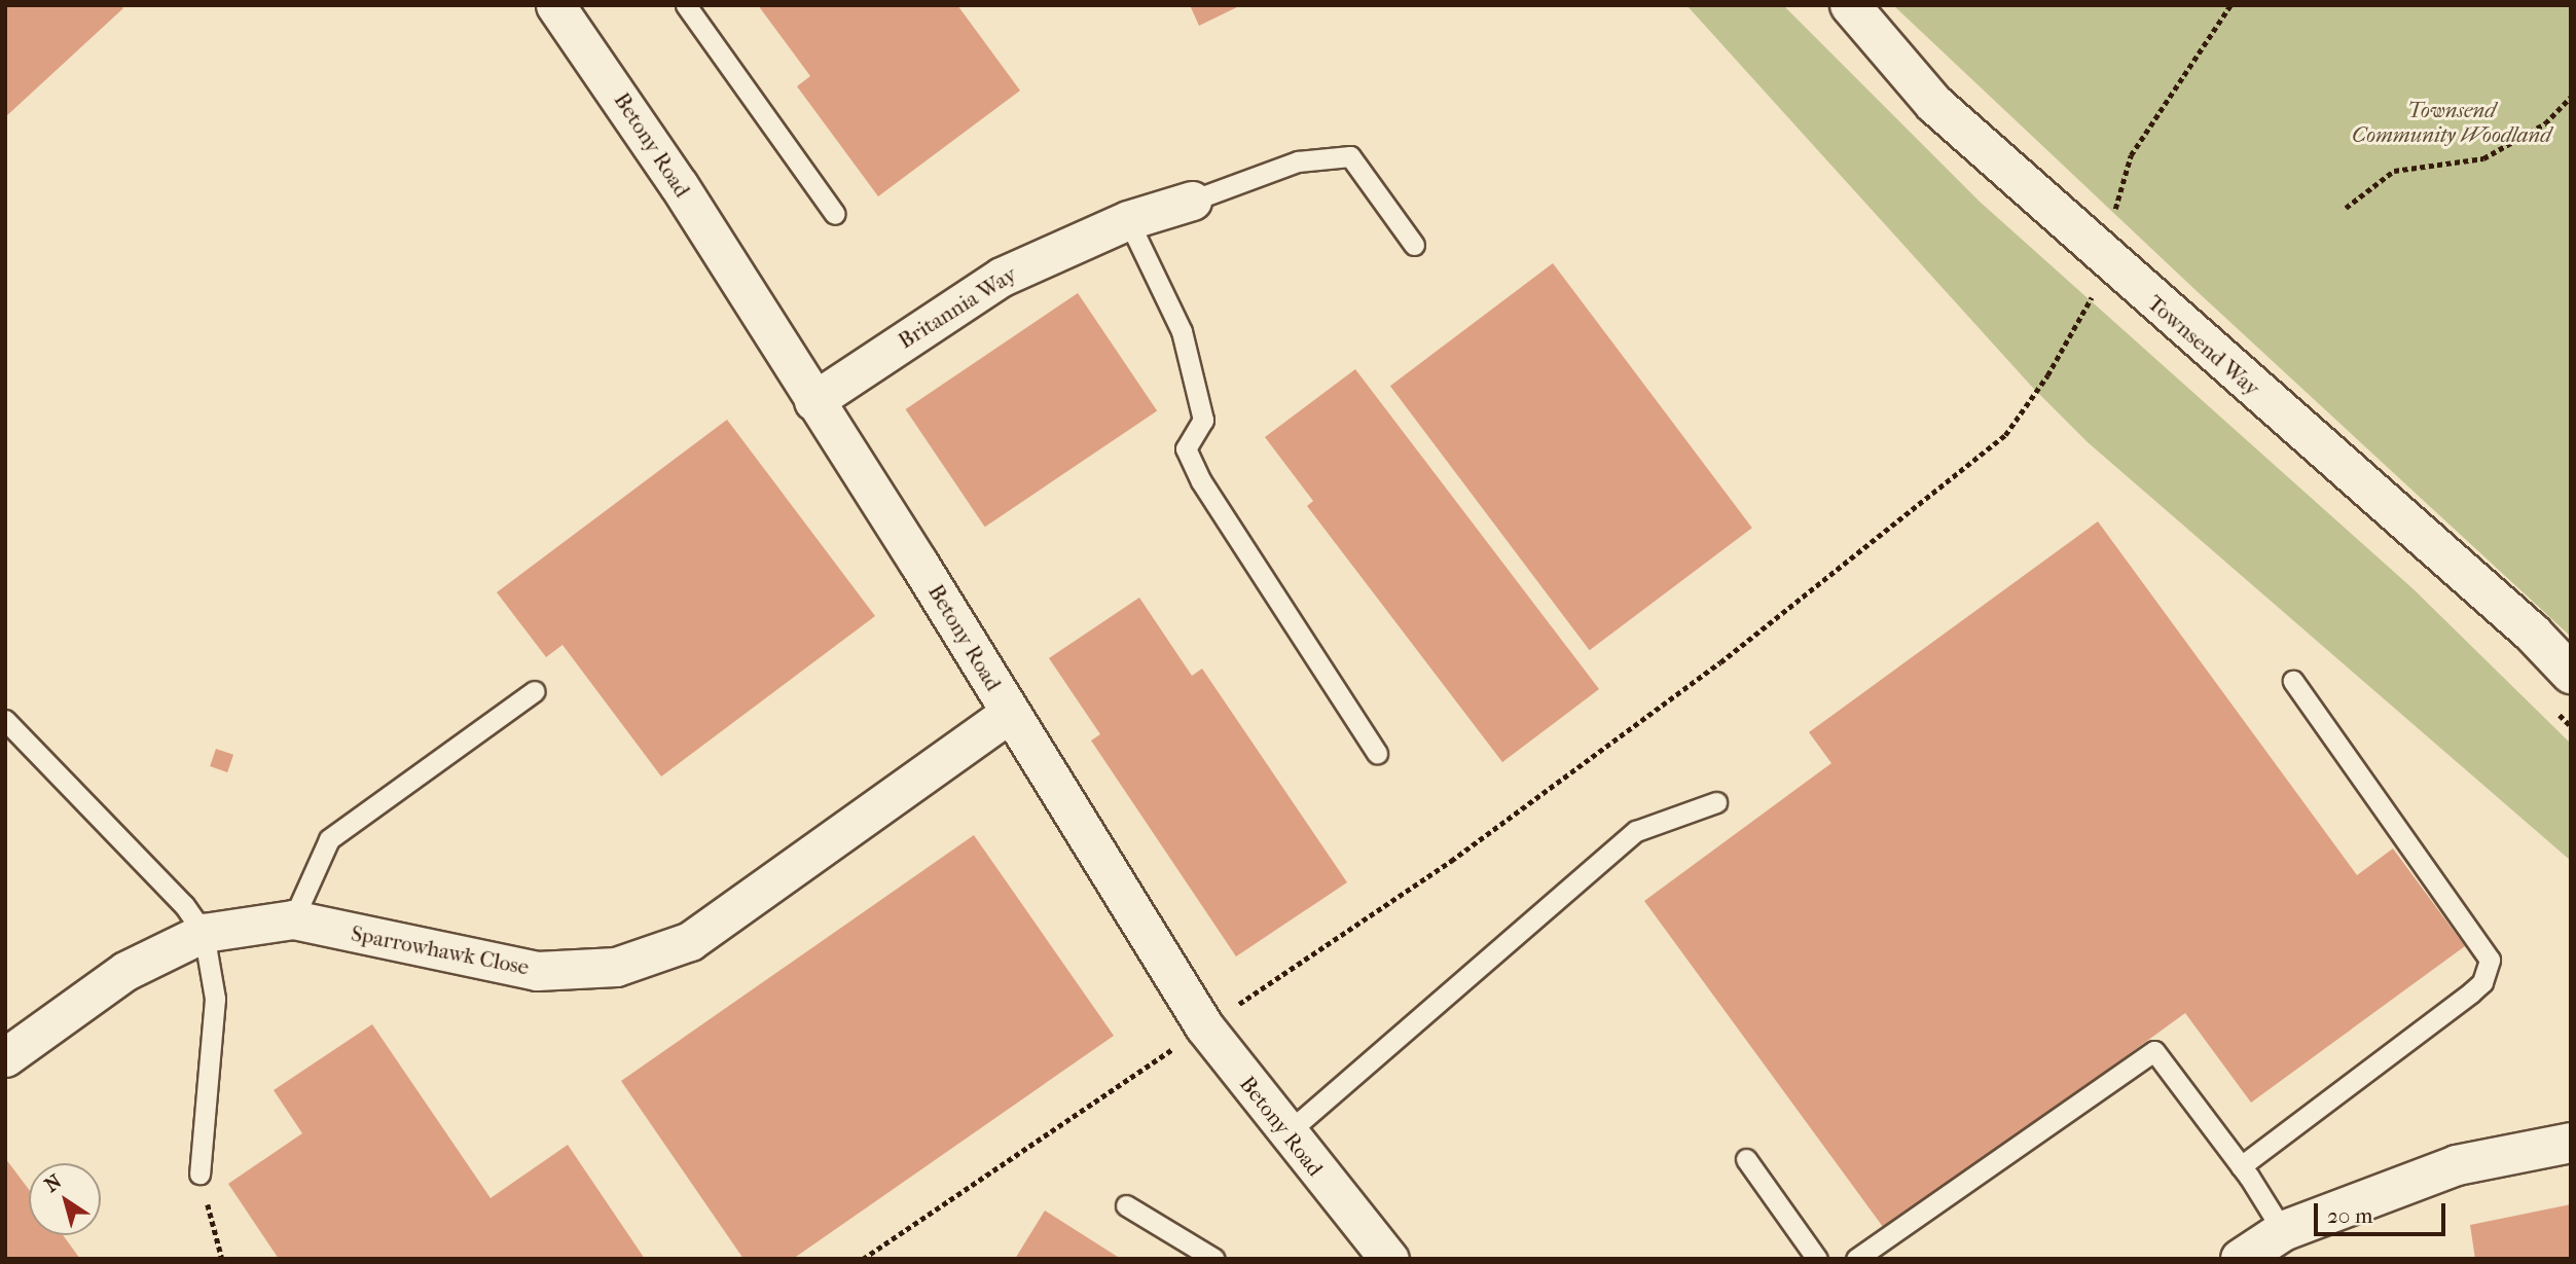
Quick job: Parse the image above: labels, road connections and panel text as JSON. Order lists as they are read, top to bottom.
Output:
{
  "streets": {
    "main road": ["Townsend Way"],
    "street": ["Betony Road", "Britannia Way", "Sparrowhawk Close"]
  },
  "crossings": [
    ["Betony Road", "Britannia Way"],
    ["Betony Road", "Sparrowhawk Close"]
  ],
  "parks": ["Townsend Community Woodland"],
  "scale_bar": "20 m",
  "north": "top left"
}
